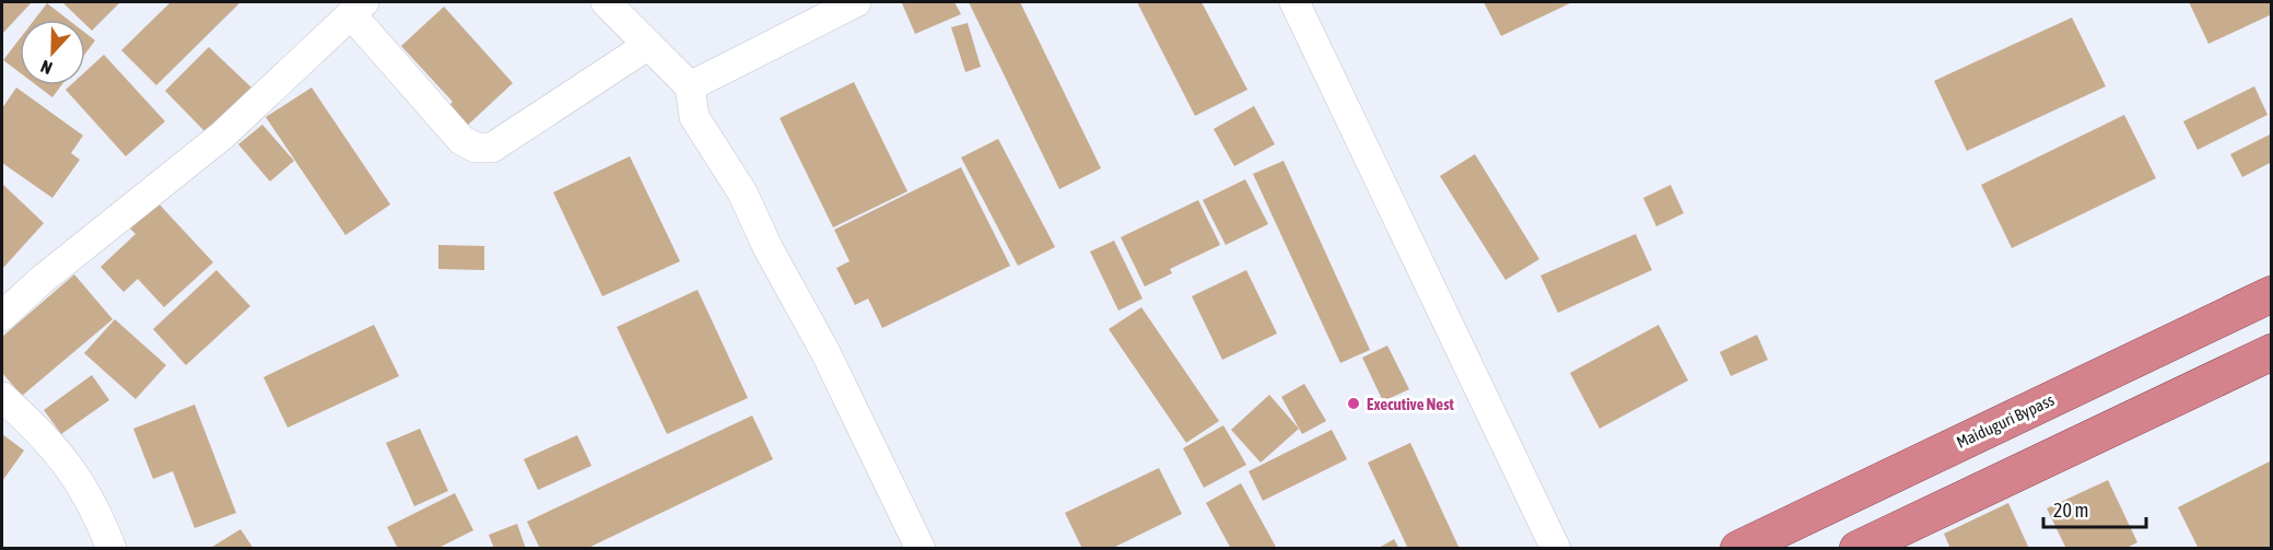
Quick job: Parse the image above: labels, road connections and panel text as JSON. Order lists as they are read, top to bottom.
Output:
{
  "streets": {
    "highway": ["Maiduguri Bypass"]
  },
  "places": ["Executive Nest"],
  "scale_bar": "20 m",
  "north": "bottom"
}
